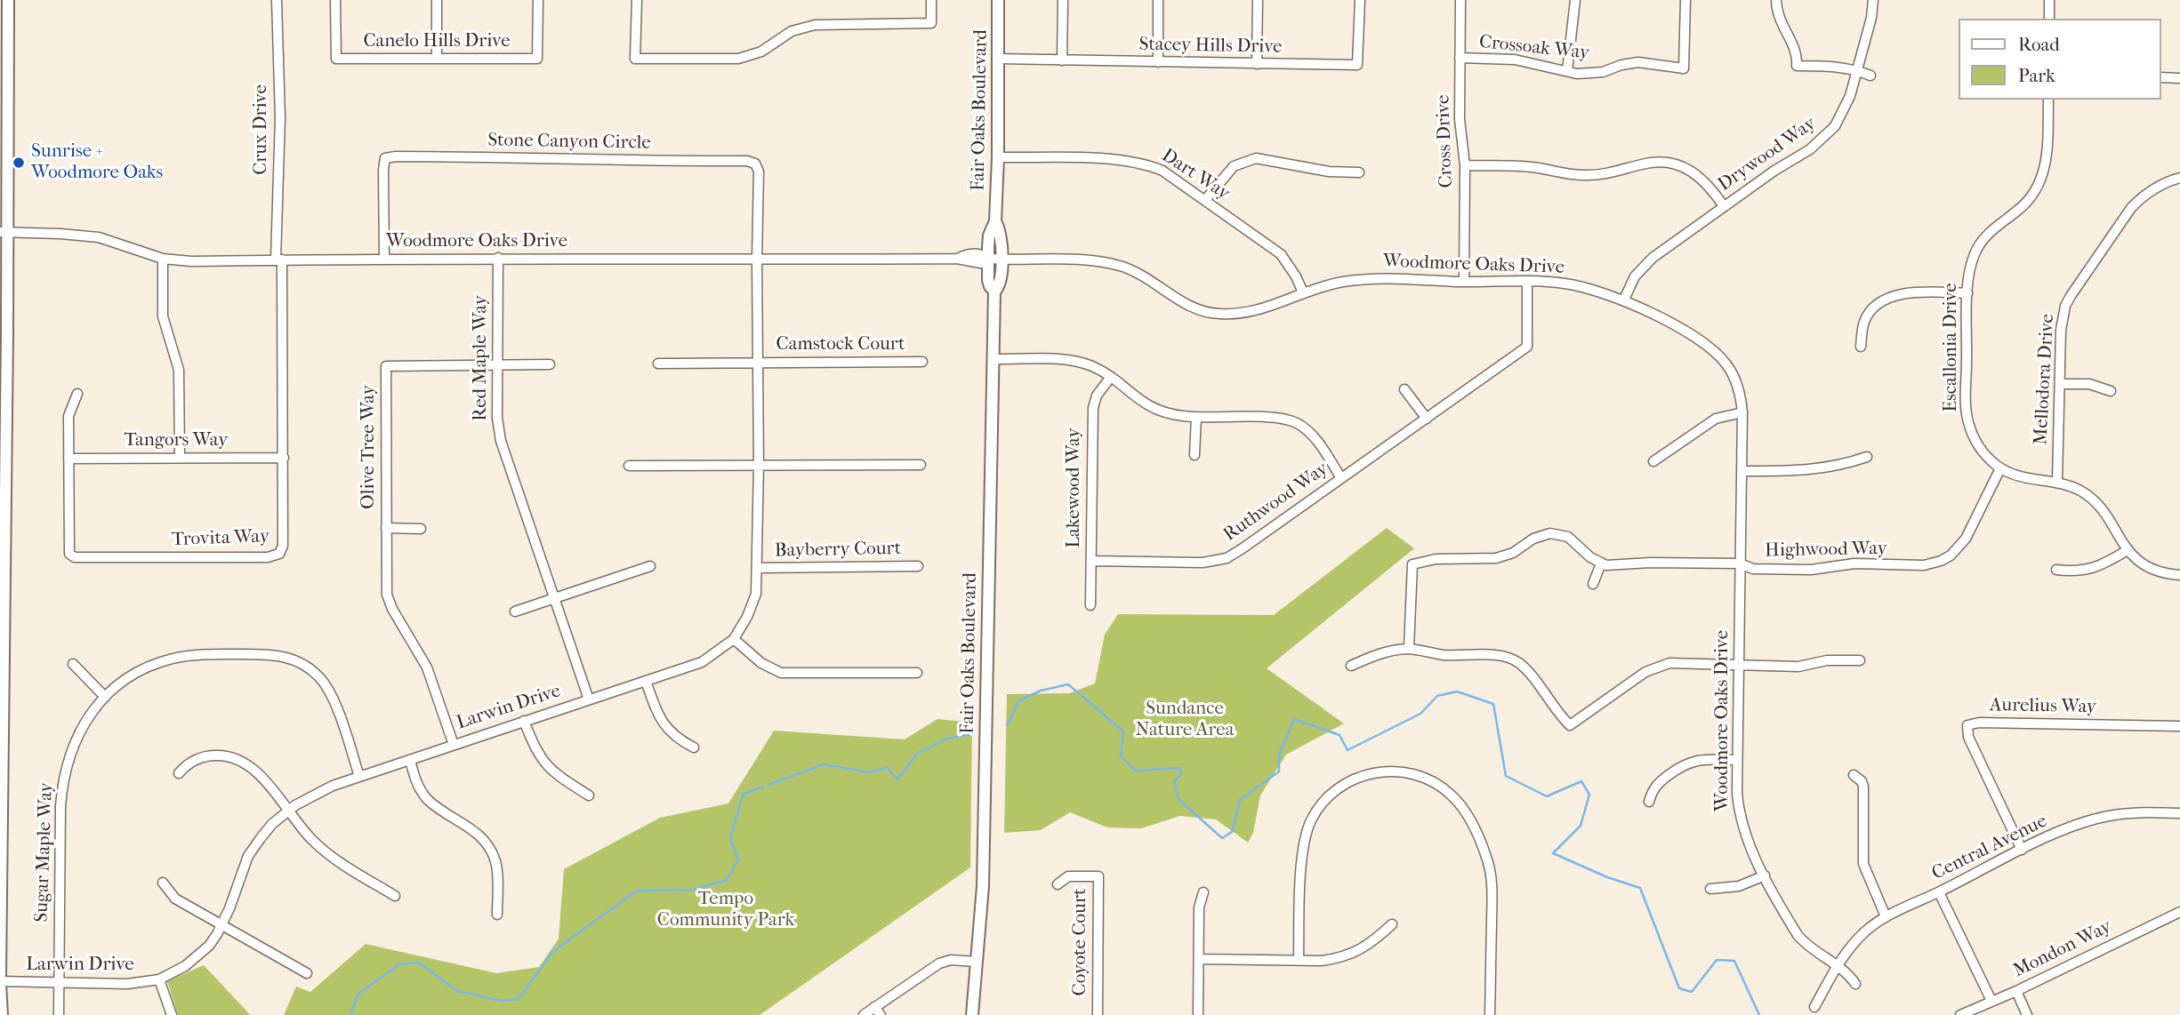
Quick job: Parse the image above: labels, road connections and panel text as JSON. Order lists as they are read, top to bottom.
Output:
{
  "streets": {
    "main road": ["Fair Oaks Boulevard"],
    "street": [
      "Canelo Hills Drive",
      "Stacey Hills Drive",
      "Crossoak Way",
      "Crux Drive",
      "Cross Drive",
      "Stone Canyon Circle",
      "Drywood Way",
      "Dart Way",
      "Woodmore Oaks Drive",
      "Camstock Court",
      "Escallonia Drive",
      "Red Maple Way",
      "Mellodora Drive",
      "Tangors Way",
      "Olive Tree Way",
      "Lakewood Way",
      "Ruthwood Way",
      "Trovita Way",
      "Bayberry Court",
      "Highwood Way",
      "Aurelius Way",
      "Larwin Drive",
      "Central Avenue",
      "Sugar Maple Way",
      "Coyote Court",
      "Mondon Way"
    ]
  },
  "crossings": [
    ["Stacey Hills Drive", "Fair Oaks Boulevard"],
    ["Crossoak Way", "Cross Drive"],
    ["Fair Oaks Boulevard", "Dart Way"],
    ["Fair Oaks Boulevard", "Woodmore Oaks Drive"],
    ["Crux Drive", "Woodmore Oaks Drive"],
    ["Crux Drive", "Trovita Way"],
    ["Cross Drive", "Woodmore Oaks Drive"],
    ["Stone Canyon Circle", "Woodmore Oaks Drive"],
    ["Stone Canyon Circle", "Larwin Drive"],
    ["Drywood Way", "Woodmore Oaks Drive"],
    ["Dart Way", "Woodmore Oaks Drive"],
    ["Woodmore Oaks Drive", "Red Maple Way"],
    ["Woodmore Oaks Drive", "Ruthwood Way"],
    ["Woodmore Oaks Drive", "Trovita Way"],
    ["Woodmore Oaks Drive", "Highwood Way"],
    ["Woodmore Oaks Drive", "Larwin Drive"],
    ["Woodmore Oaks Drive", "Central Avenue"],
    ["Camstock Court", "Larwin Drive"],
    ["Escallonia Drive", "Mellodora Drive"],
    ["Escallonia Drive", "Highwood Way"],
    ["Red Maple Way", "Olive Tree Way"],
    ["Red Maple Way", "Larwin Drive"],
    ["Tangors Way", "Trovita Way"],
    ["Olive Tree Way", "Larwin Drive"],
    ["Lakewood Way", "Ruthwood Way"],
    ["Bayberry Court", "Larwin Drive"],
    ["Aurelius Way", "Central Avenue"],
    ["Larwin Drive", "Sugar Maple Way"]
  ],
  "parks": ["Sundance Nature Area", "Tempo Community Park"],
  "places": ["Sunrise + Woodmore Oaks"],
  "legend": ["Road", "Park"]
}
